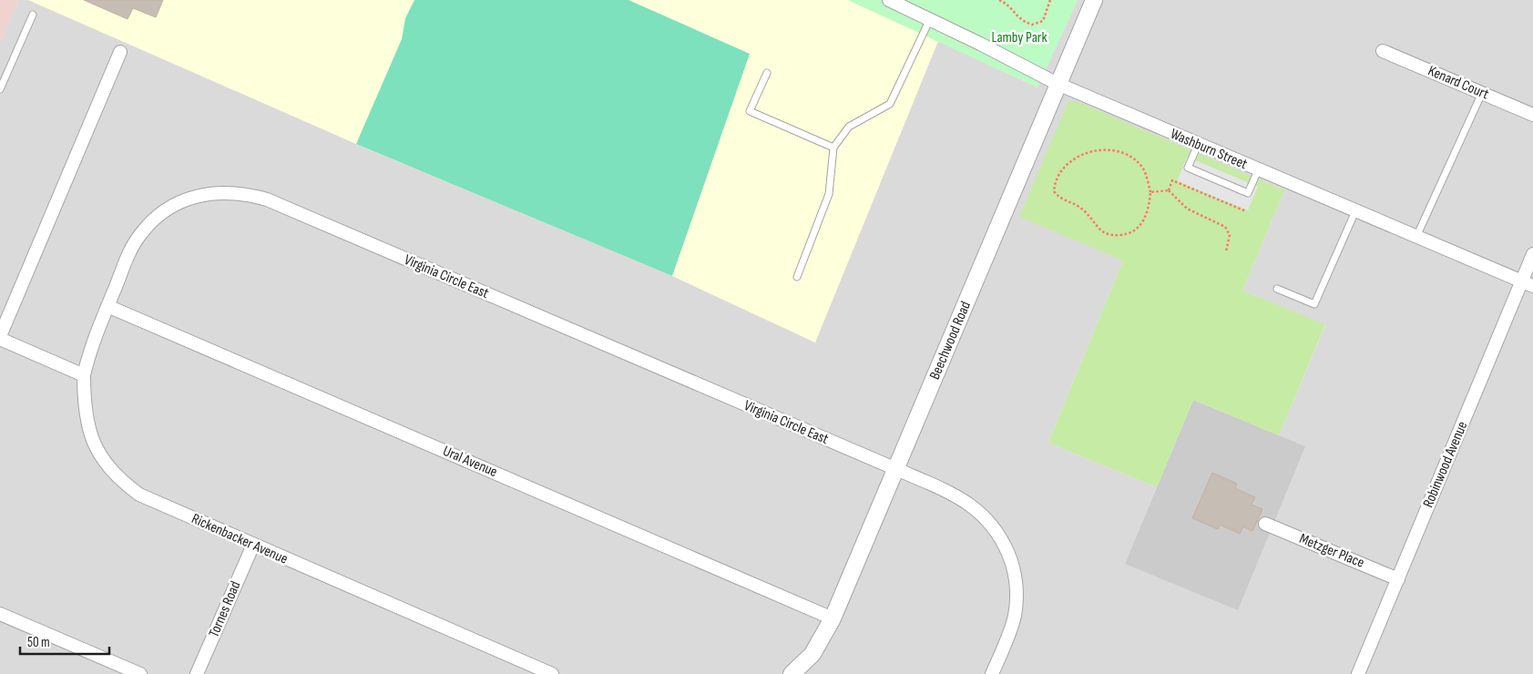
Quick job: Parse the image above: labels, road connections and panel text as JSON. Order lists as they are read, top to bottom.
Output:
{
  "streets": {
    "street": [
      "Kenard Court",
      "Washburn Street",
      "Virginia Circle East",
      "Beechwood Road",
      "Ural Avenue",
      "Robinwood Avenue",
      "Rickenbacker Avenue",
      "Metzger Place",
      "Tornes Road"
    ]
  },
  "crossings": [
    ["Washburn Street", "Beechwood Road"],
    ["Washburn Street", "Robinwood Avenue"],
    ["Virginia Circle East", "Beechwood Road"],
    ["Virginia Circle East", "Ural Avenue"],
    ["Virginia Circle East", "Rickenbacker Avenue"],
    ["Beechwood Road", "Ural Avenue"],
    ["Robinwood Avenue", "Metzger Place"],
    ["Rickenbacker Avenue", "Tornes Road"]
  ],
  "parks": ["Lamby Park"],
  "scale_bar": "50 m"
}
